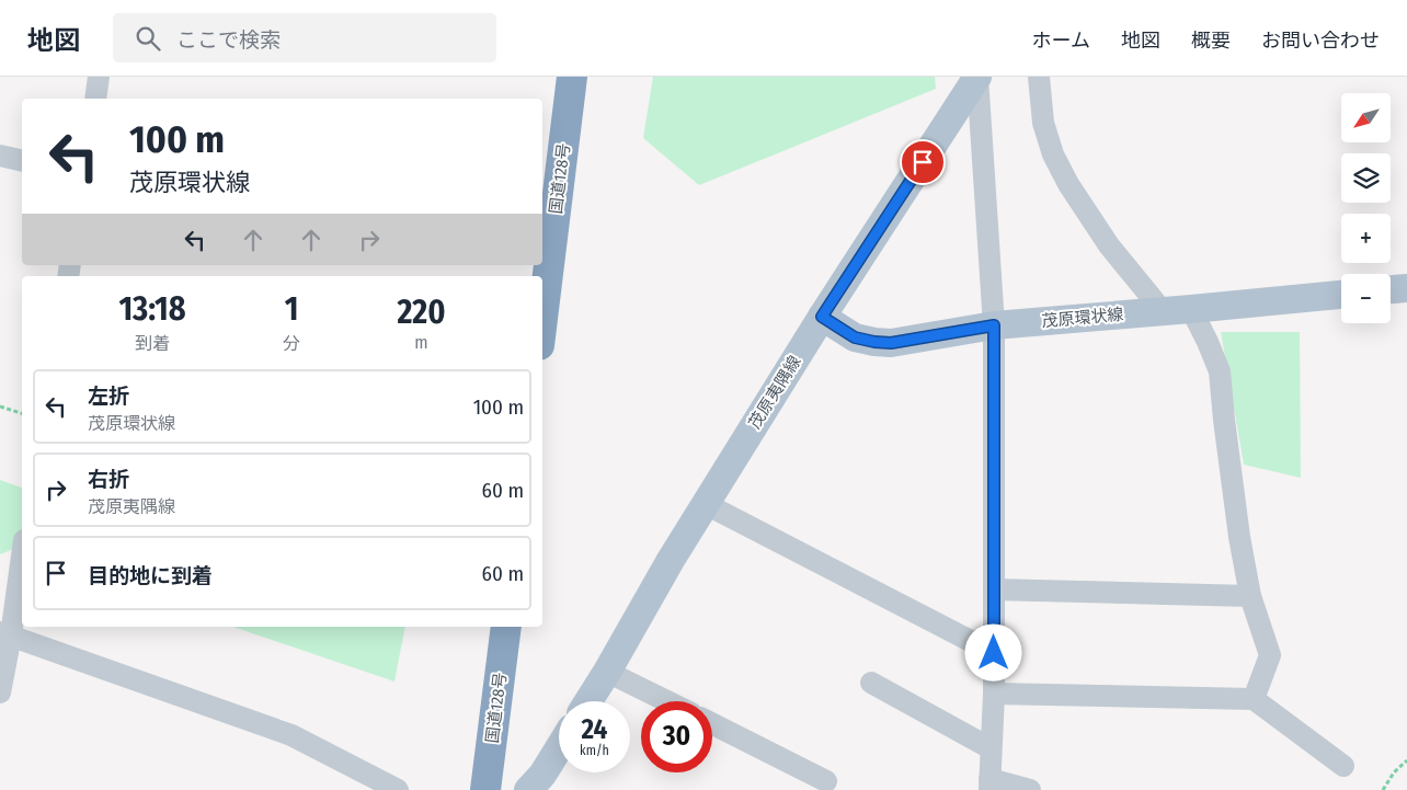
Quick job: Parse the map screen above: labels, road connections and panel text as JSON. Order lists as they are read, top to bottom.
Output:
{
  "streets": {
    "highway": ["国道128号"],
    "main road": ["茂原環状線", "茂原夷隅線"]
  },
  "crossings": [
    ["茂原環状線", "茂原夷隅線"]
  ],
  "north": "bottom left",
  "page": {
    "header": "地図",
    "search": "ここで検索",
    "nav": [
      "ホーム",
      "地図",
      "概要",
      "お問い合わせ"
    ],
    "map_buttons": ["+", "−"],
    "turn": ["100 m", "茂原環状線"],
    "eta": [
      "13:18",
      "到着",
      "1",
      "分",
      "220",
      "m"
    ],
    "list": [
      {
        "name": "左折",
        "note": "茂原環状線",
        "value": "100 m"
      },
      {
        "name": "右折",
        "note": "茂原夷隅線",
        "value": "60 m"
      },
      {
        "name": "目的地に到着",
        "value": "60 m"
      }
    ],
    "speed": "24 km/h",
    "limit": "30"
  }
}
